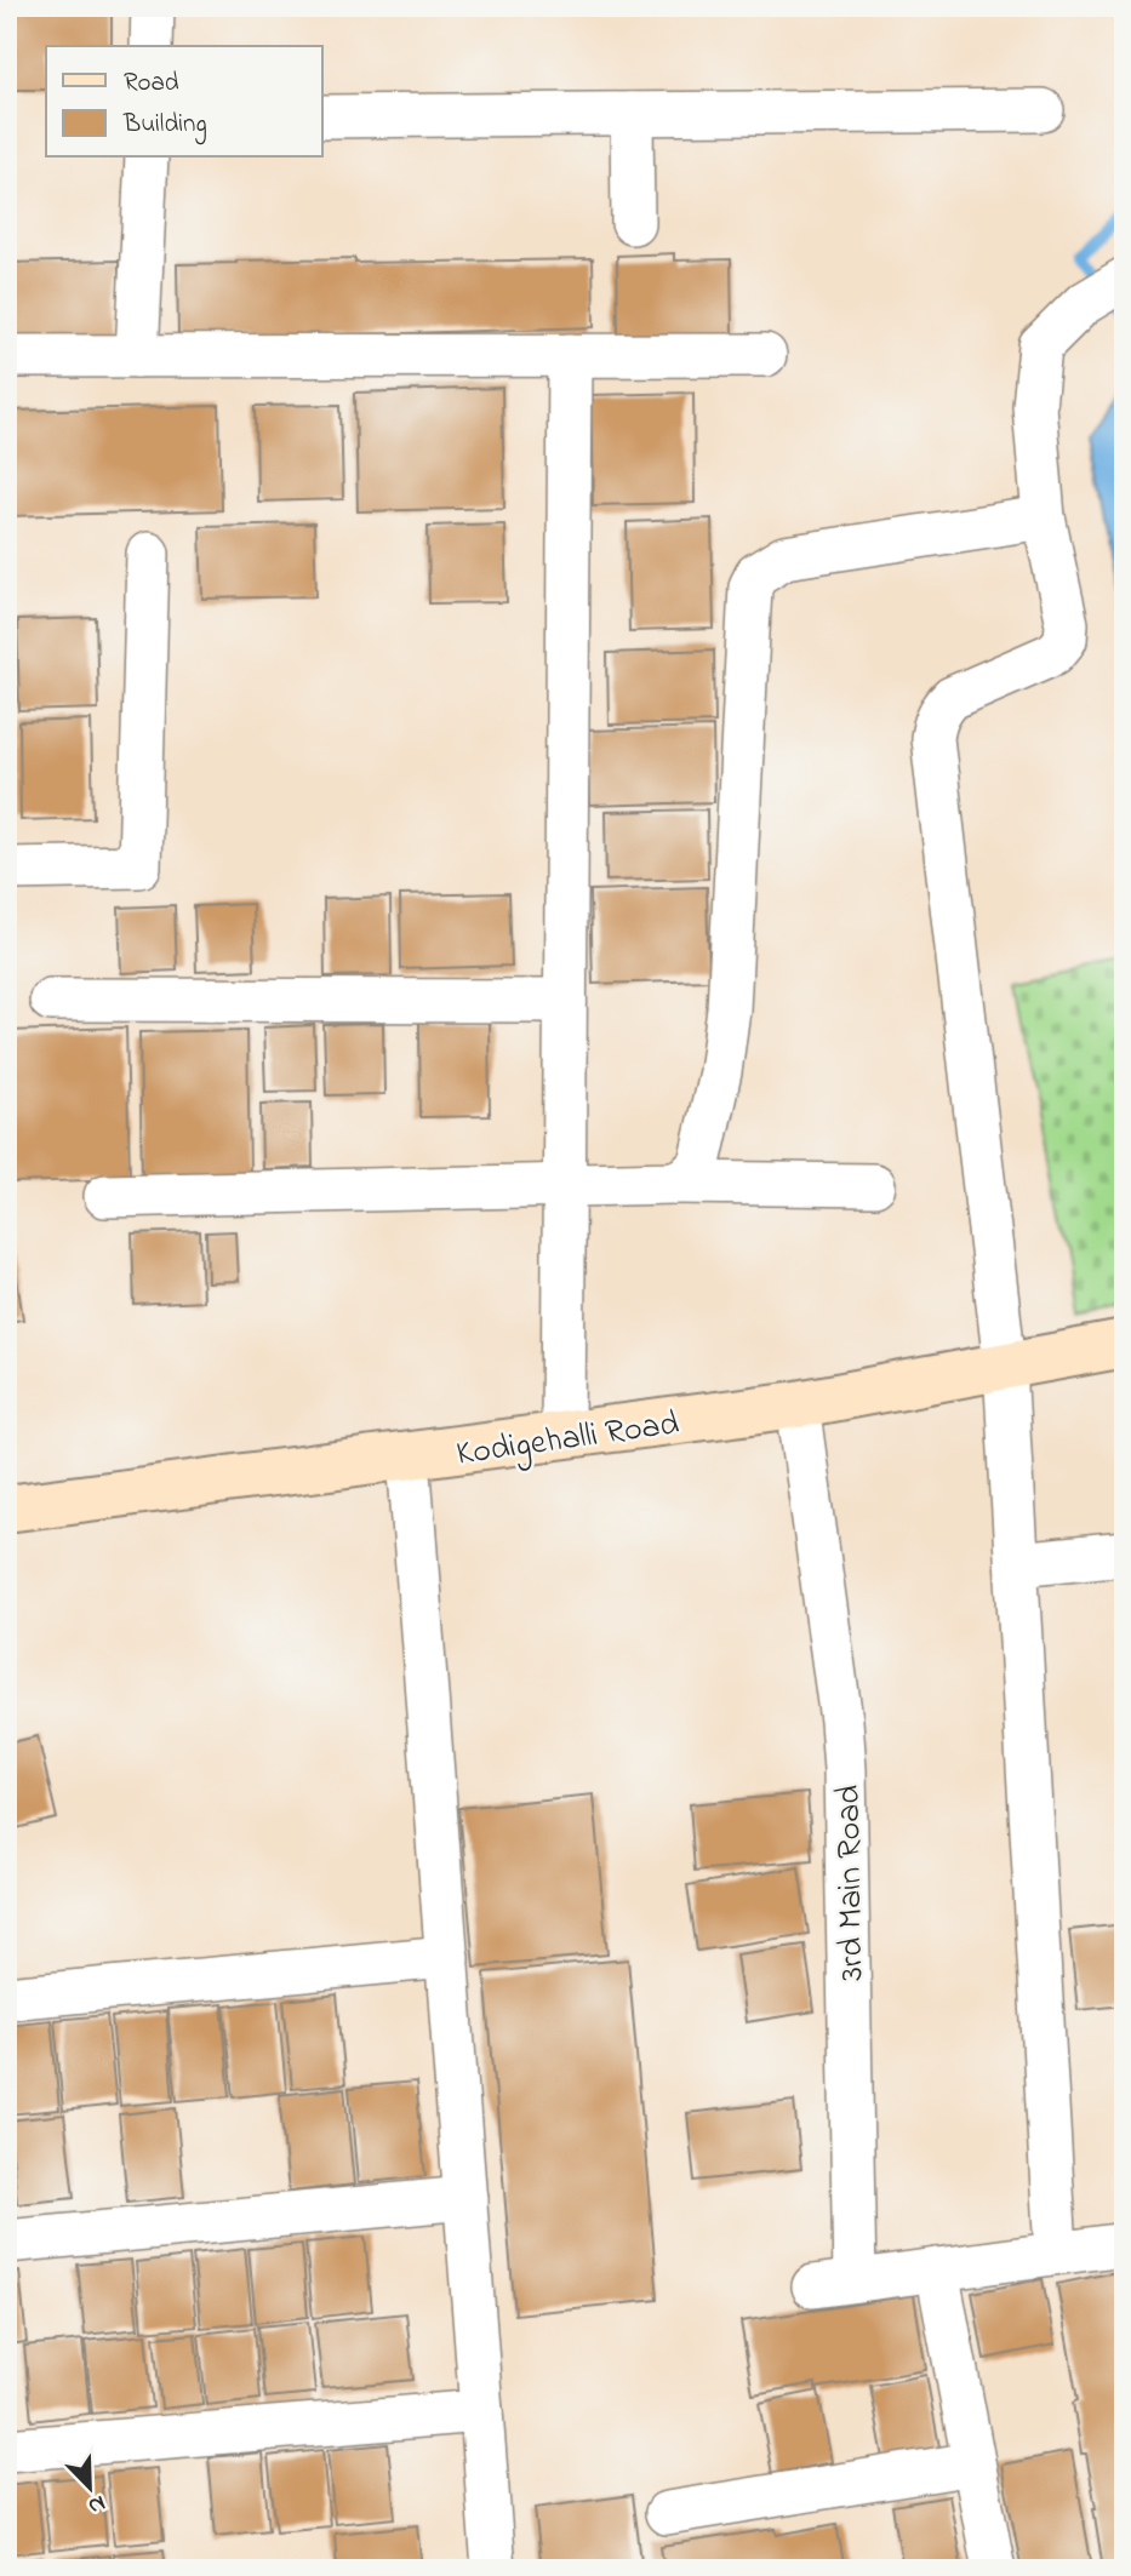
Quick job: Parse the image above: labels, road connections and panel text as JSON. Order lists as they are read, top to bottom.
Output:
{
  "streets": {
    "main road": ["Kodigehalli Road"],
    "street": ["3rd Main Road"]
  },
  "crossings": [
    ["Kodigehalli Road", "3rd Main Road"]
  ],
  "legend": ["Road", "Building"],
  "north": "bottom right"
}
